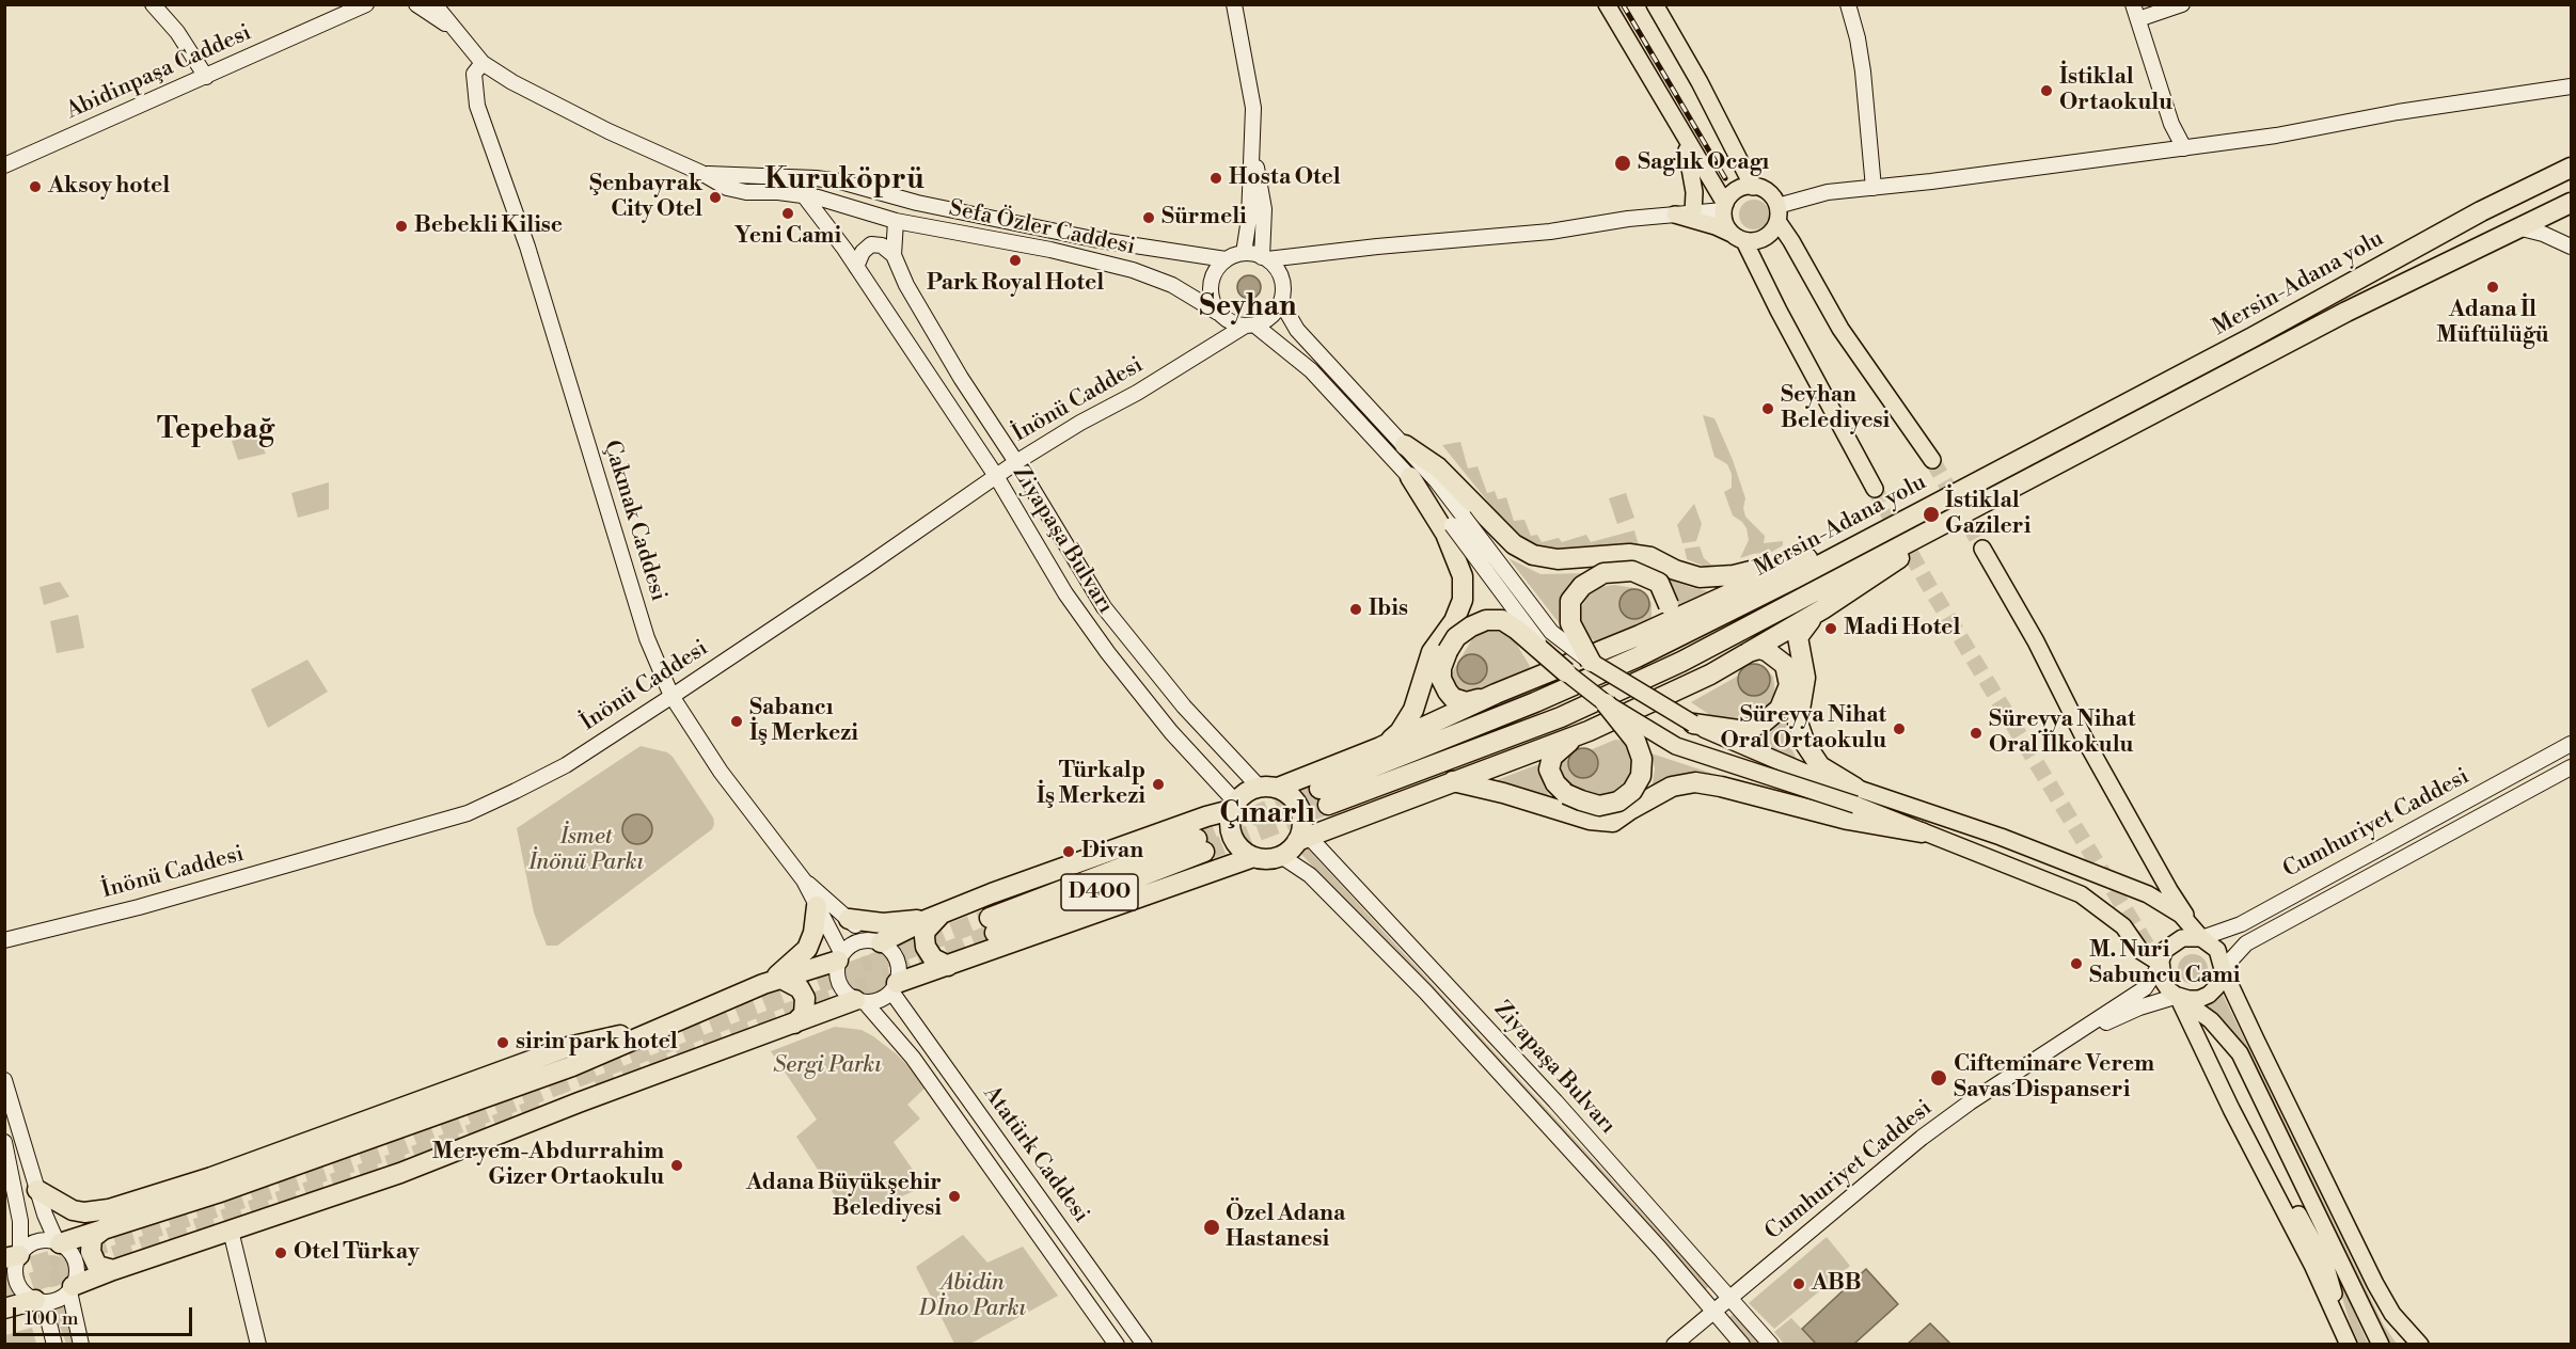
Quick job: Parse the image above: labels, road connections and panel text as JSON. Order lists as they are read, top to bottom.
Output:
{
  "streets": {
    "highway": ["Mersin-Adana yolu", "D400"],
    "main road": [
      "Abidinpaşa Caddesi",
      "Sefa Özler Caddesi",
      "İnönü Caddesi",
      "Çakmak Caddesi",
      "Ziyapaşa Bulvarı",
      "Cumhuriyet Caddesi",
      "Atatürk Caddesi"
    ]
  },
  "crossings": [
    ["Sefa Özler Caddesi", "İnönü Caddesi"],
    ["Sefa Özler Caddesi", "Çakmak Caddesi"],
    ["Sefa Özler Caddesi", "Ziyapaşa Bulvarı"],
    ["İnönü Caddesi", "Çakmak Caddesi"],
    ["İnönü Caddesi", "Ziyapaşa Bulvarı"],
    ["Çakmak Caddesi", "Atatürk Caddesi"],
    ["Ziyapaşa Bulvarı", "Cumhuriyet Caddesi"]
  ],
  "districts": [
    "Kuruköprü",
    "Seyhan",
    "Tepebağ",
    "Çınarlı"
  ],
  "parks": ["İsmet İnönü Parkı", "Sergi Parkı", "Abidin Dİno Parkı"],
  "places": [
    "İstiklal Ortaokulu",
    "Saglık Ocagı",
    "Hosta Otel",
    "Aksoy hotel",
    "Şenbayrak City Otel",
    "Yeni Cami",
    "Sürmeli",
    "Bebekli Kilise",
    "Park Royal Hotel",
    "Adana İl Müftülüğü",
    "Seyhan Belediyesi",
    "İstiklal Gazileri",
    "Ibis",
    "Madi Hotel",
    "Sabancı İş Merkezi",
    "Süreyya Nihat Oral Ortaokulu",
    "Süreyya Nihat Oral İlkokulu",
    "Türkalp İş Merkezi",
    "Divan",
    "M. Nuri Sabuncu Cami",
    "sirin park hotel",
    "Cifteminare Verem Savas Dispanseri",
    "Meryem-Abdurrahim Gizer Ortaokulu",
    "Adana Büyükşehir Belediyesi",
    "Özel Adana Hastanesi",
    "Otel Türkay",
    "ABB"
  ],
  "scale_bar": "100 m"
}
